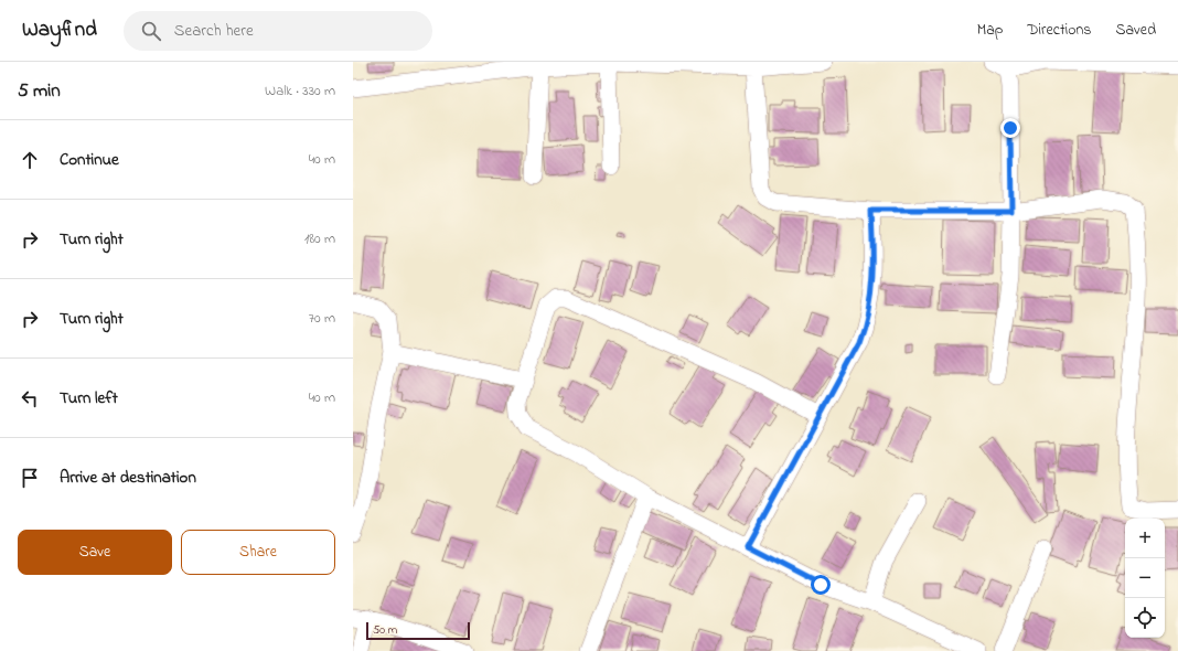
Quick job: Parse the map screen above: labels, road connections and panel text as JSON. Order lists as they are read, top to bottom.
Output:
{
  "scale_bar": "50 m",
  "page": {
    "header": "Wayfind",
    "search": "Search here",
    "nav": ["Map", "Directions", "Saved"],
    "heading": ["5 min", "Walk · 330 m"],
    "list": [
      ["Continue", "40 m"],
      ["Turn right", "180 m"],
      ["Turn right", "70 m"],
      ["Turn left", "40 m"],
      "Arrive at destination"
    ],
    "buttons": ["Save", "Share"],
    "map_buttons": ["+", "−"],
    "scale": "50 m"
  }
}
